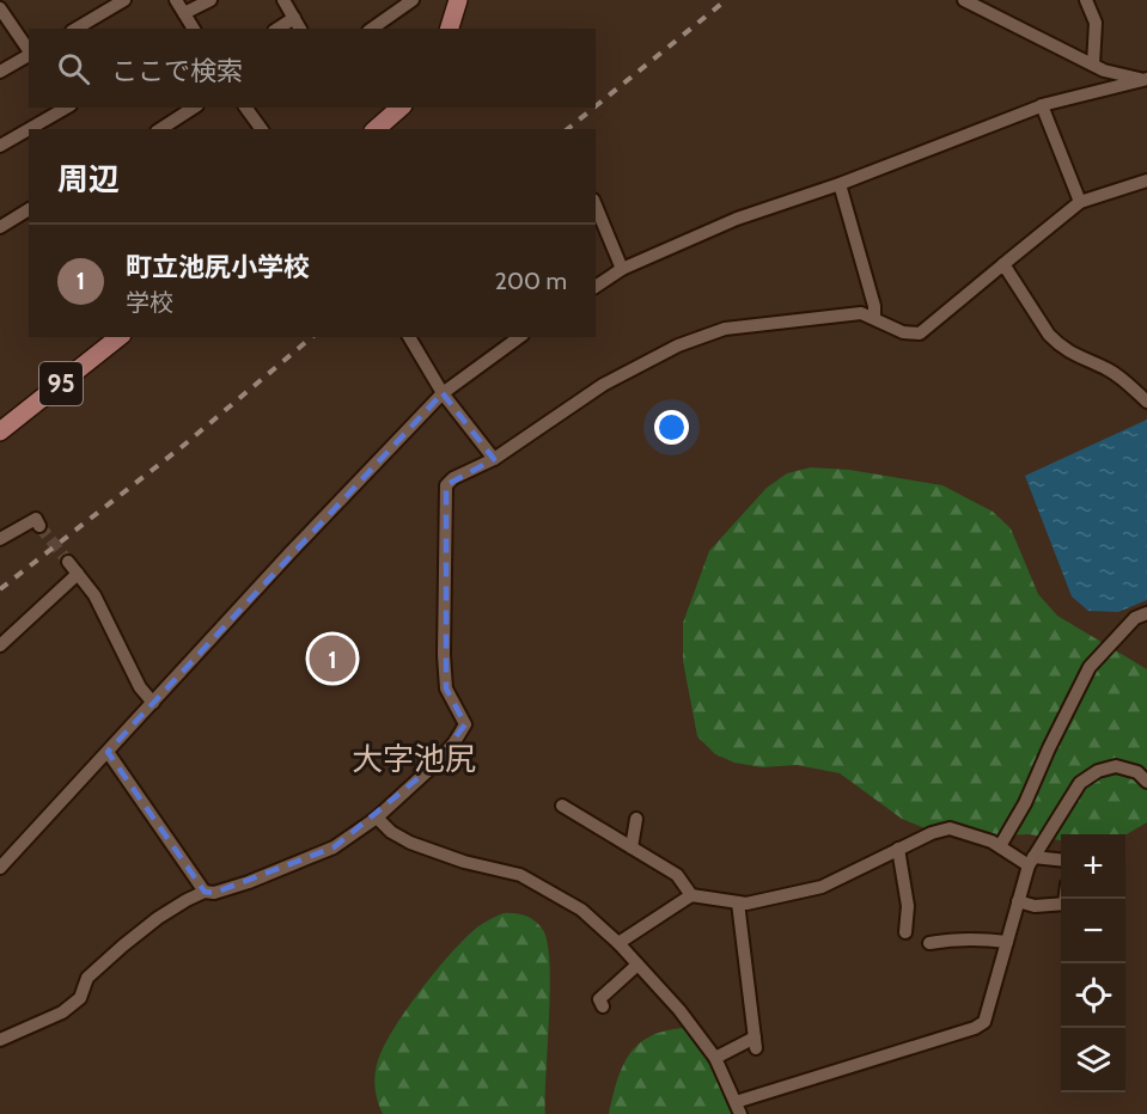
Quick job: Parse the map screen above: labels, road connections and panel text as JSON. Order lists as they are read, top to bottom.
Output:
{
  "streets": {
    "main road": ["95"]
  },
  "districts": ["大字池尻"],
  "page": {
    "search": "ここで検索",
    "heading": "周辺",
    "list": [
      {
        "mark": "1",
        "name": "町立池尻小学校",
        "note": "学校",
        "value": "200 m"
      }
    ],
    "pins": "1",
    "map_buttons": ["+", "−"]
  }
}
